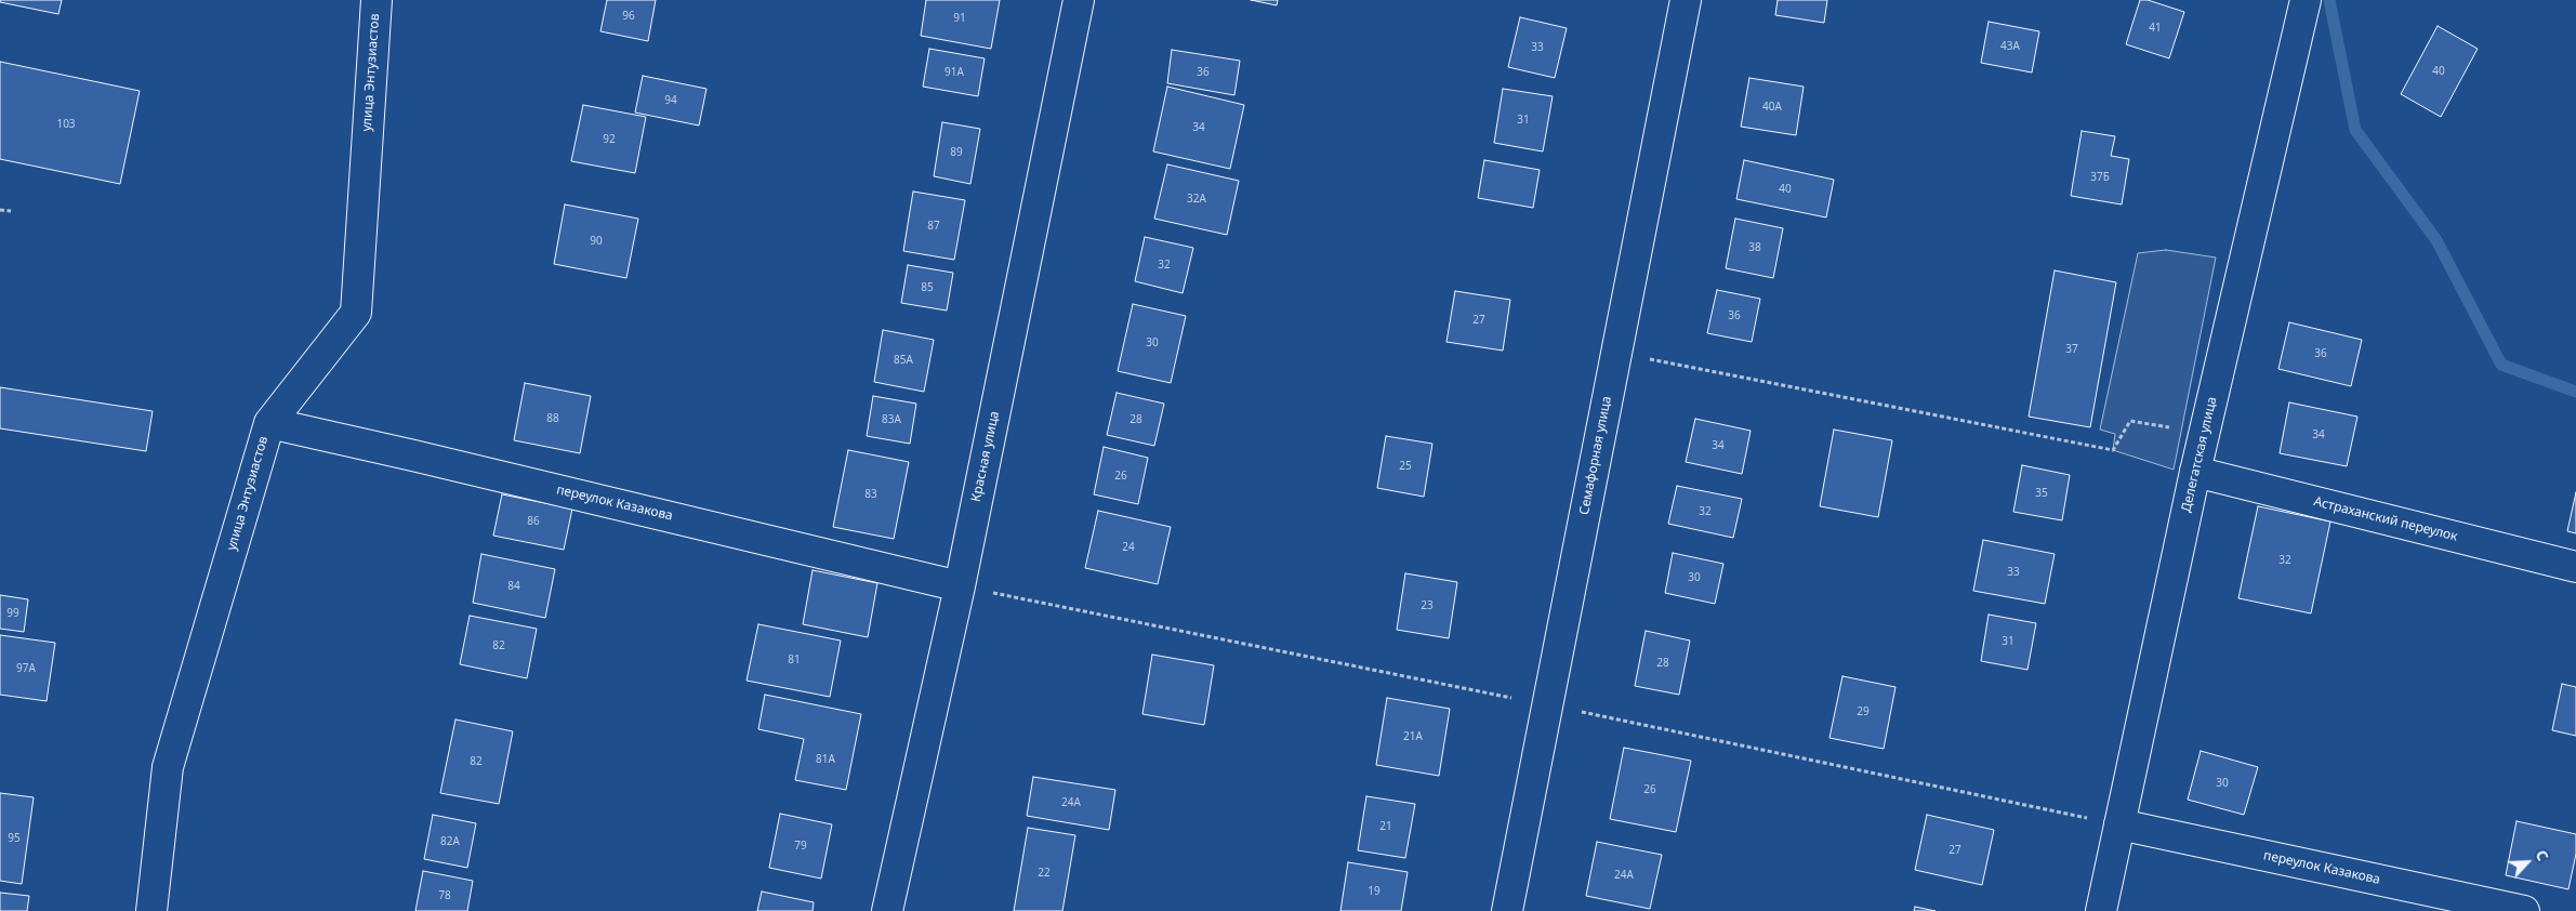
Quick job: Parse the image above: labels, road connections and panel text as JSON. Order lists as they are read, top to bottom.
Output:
{
  "streets": {
    "street": [
      "улица Энтузиастов",
      "Делегатская улица",
      "Семафорная улица",
      "Красная улица",
      "переулок Казакова",
      "Астраханский переулок"
    ]
  },
  "crossings": [
    ["улица Энтузиастов", "переулок Казакова"],
    ["Делегатская улица", "переулок Казакова"],
    ["Делегатская улица", "Астраханский переулок"],
    ["Красная улица", "переулок Казакова"]
  ],
  "house_numbers": [
    "96",
    "91",
    "41",
    "43А",
    "33",
    "40",
    "91А",
    "36",
    "94",
    "40А",
    "31",
    "103",
    "34",
    "92",
    "89",
    "37Б",
    "40",
    "32А",
    "87",
    "90",
    "38",
    "32",
    "85",
    "36",
    "27",
    "30",
    "37",
    "36",
    "85А",
    "88",
    "83А",
    "28",
    "34",
    "34",
    "25",
    "26",
    "35",
    "83",
    "32",
    "86",
    "24",
    "32",
    "33",
    "30",
    "84",
    "23",
    "99",
    "31",
    "82",
    "81",
    "28",
    "97А",
    "29",
    "21А",
    "81А",
    "82",
    "30",
    "26",
    "24А",
    "21",
    "95",
    "82А",
    "79",
    "27",
    "22",
    "24А",
    "19",
    "78"
  ],
  "north": "top right"
}
